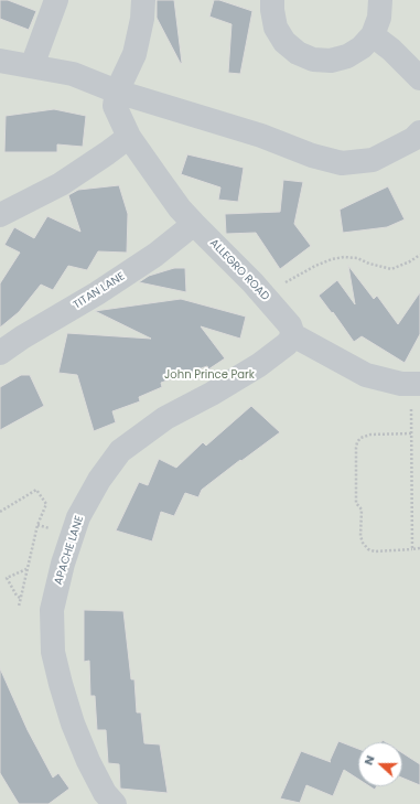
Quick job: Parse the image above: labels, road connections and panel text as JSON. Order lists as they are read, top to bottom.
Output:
{
  "streets": {
    "street": ["ALLEGRO ROAD", "TITAN LANE", "APACHE LANE"]
  },
  "crossings": [
    ["ALLEGRO ROAD", "TITAN LANE"],
    ["ALLEGRO ROAD", "APACHE LANE"]
  ],
  "parks": ["John Prince Park"],
  "north": "left"
}
